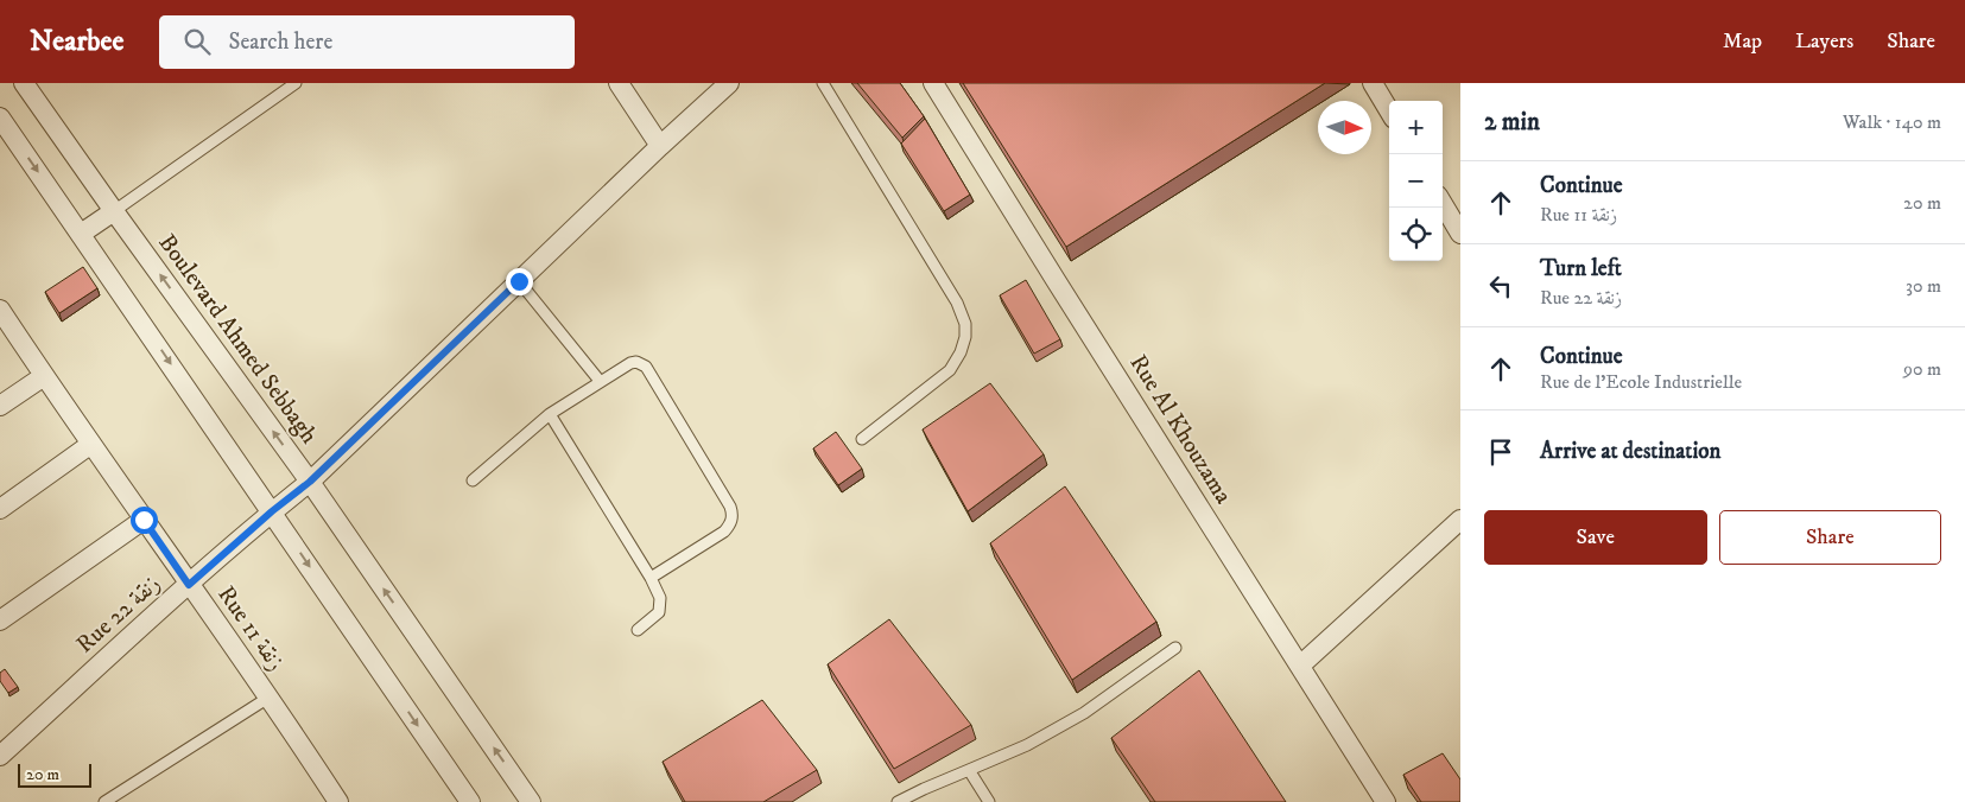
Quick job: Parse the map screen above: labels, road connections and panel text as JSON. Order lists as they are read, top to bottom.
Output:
{
  "streets": {
    "street": [
      "Boulevard Ahmed Sebbagh",
      "Rue Al Khouzama",
      "Rue 22 زنقة",
      "Rue 11 زنقة"
    ]
  },
  "crossings": [
    ["Boulevard Ahmed Sebbagh", "Rue 22 زنقة"],
    ["Rue 22 زنقة", "Rue 11 زنقة"]
  ],
  "scale_bar": "20 m",
  "north": "right",
  "page": {
    "header": "Nearbee",
    "search": "Search here",
    "nav": ["Map", "Layers", "Share"],
    "heading": ["2 min", "Walk · 140 m"],
    "map_buttons": ["+", "−"],
    "list": [
      ["Continue", "Rue 11 زنقة", "20 m"],
      ["Turn left", "Rue 22 زنقة", "30 m"],
      ["Continue", "Rue de l'Ecole Industrielle", "90 m"],
      "Arrive at destination"
    ],
    "buttons": ["Save", "Share"],
    "scale": "20 m"
  }
}
